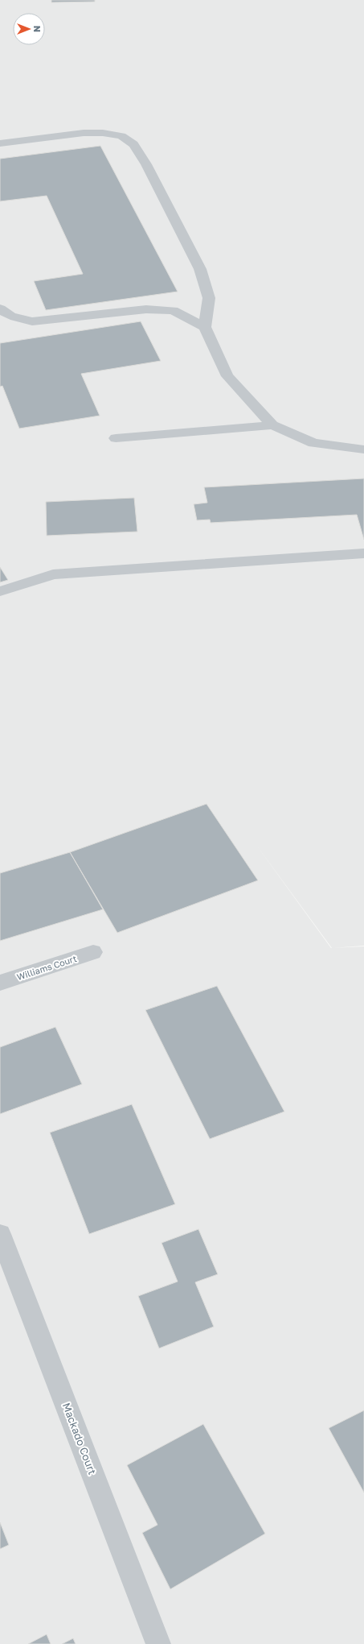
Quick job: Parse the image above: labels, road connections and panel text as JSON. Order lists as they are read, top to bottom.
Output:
{
  "streets": {
    "street": ["Williams Court", "Mackado Court"]
  },
  "north": "right"
}
